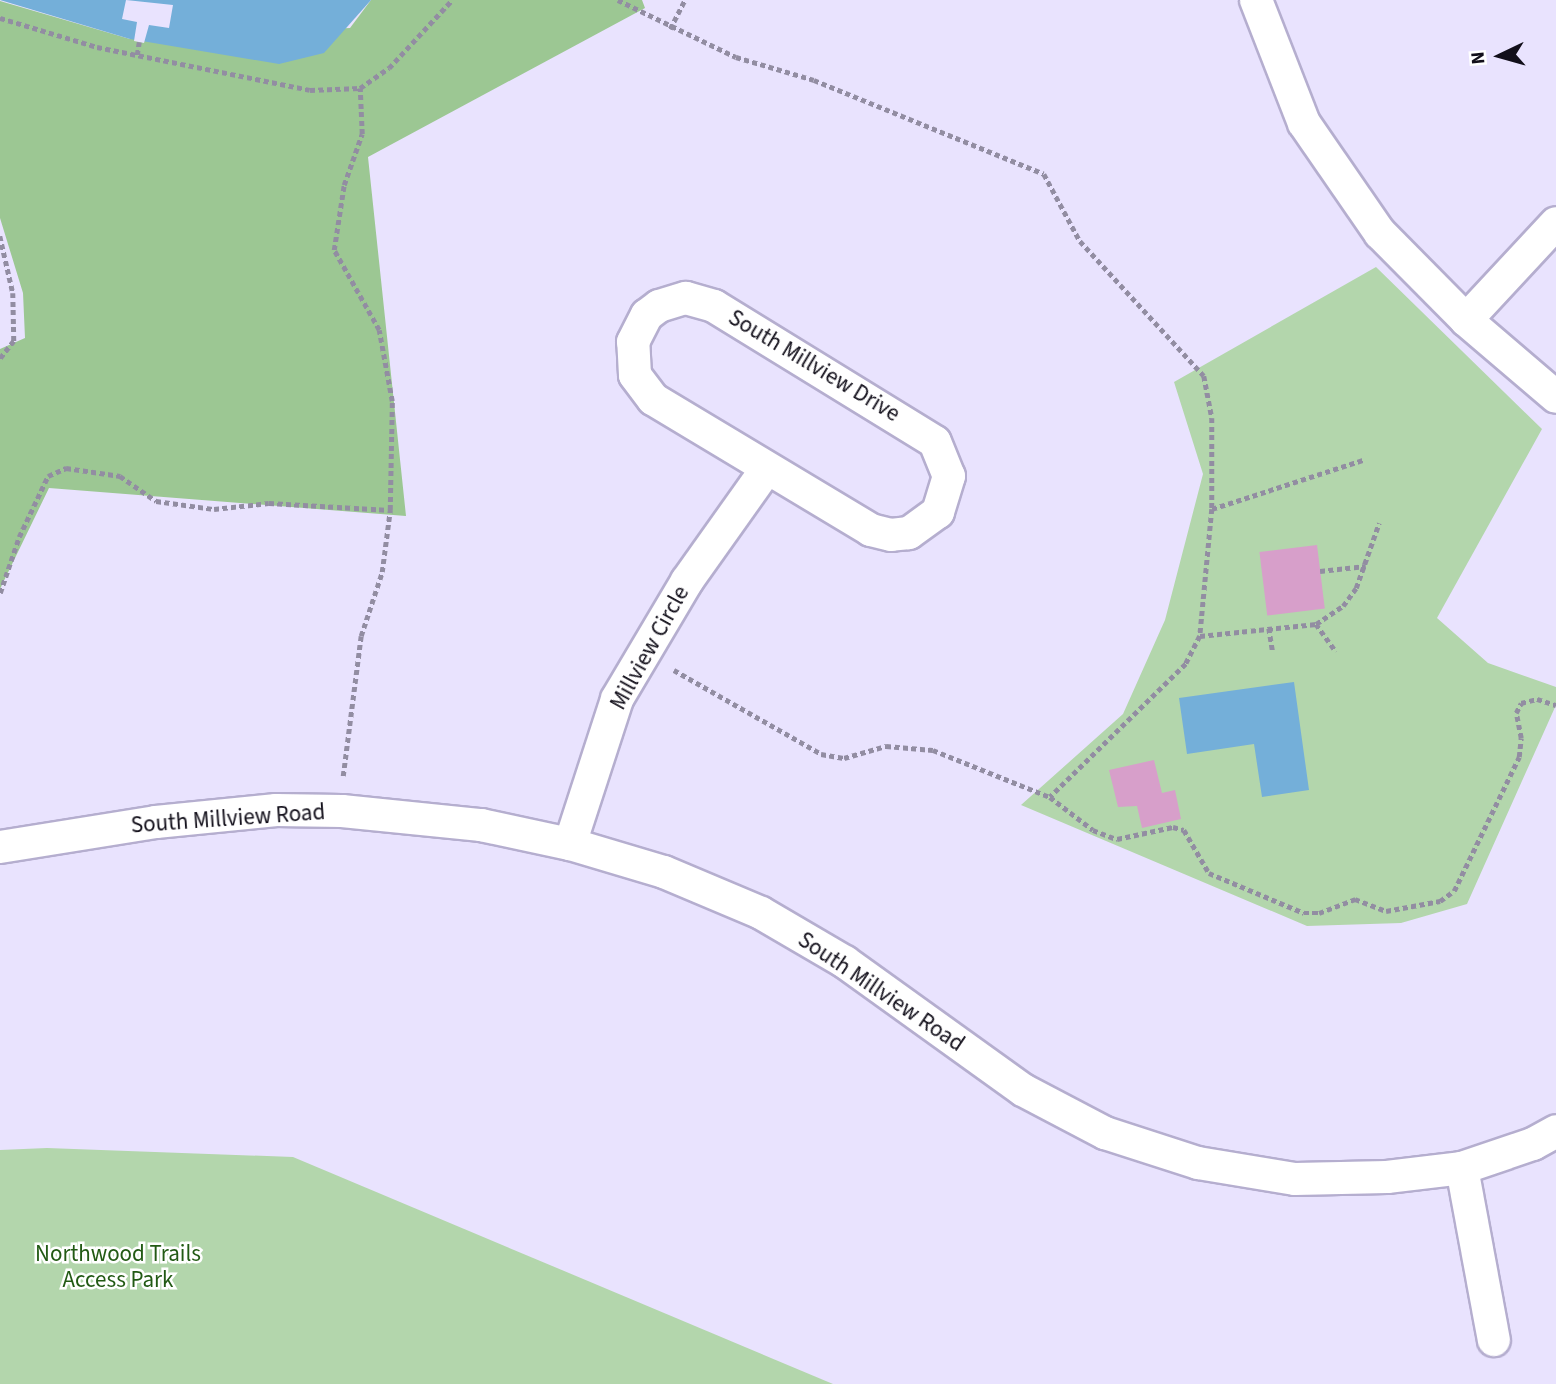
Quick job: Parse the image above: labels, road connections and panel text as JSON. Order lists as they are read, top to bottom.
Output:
{
  "streets": {
    "street": ["South Millview Drive", "Millview Circle", "South Millview Road"]
  },
  "crossings": [
    ["South Millview Drive", "Millview Circle"],
    ["Millview Circle", "South Millview Road"]
  ],
  "parks": ["Northwood Trails Access Park"],
  "north": "left"
}
